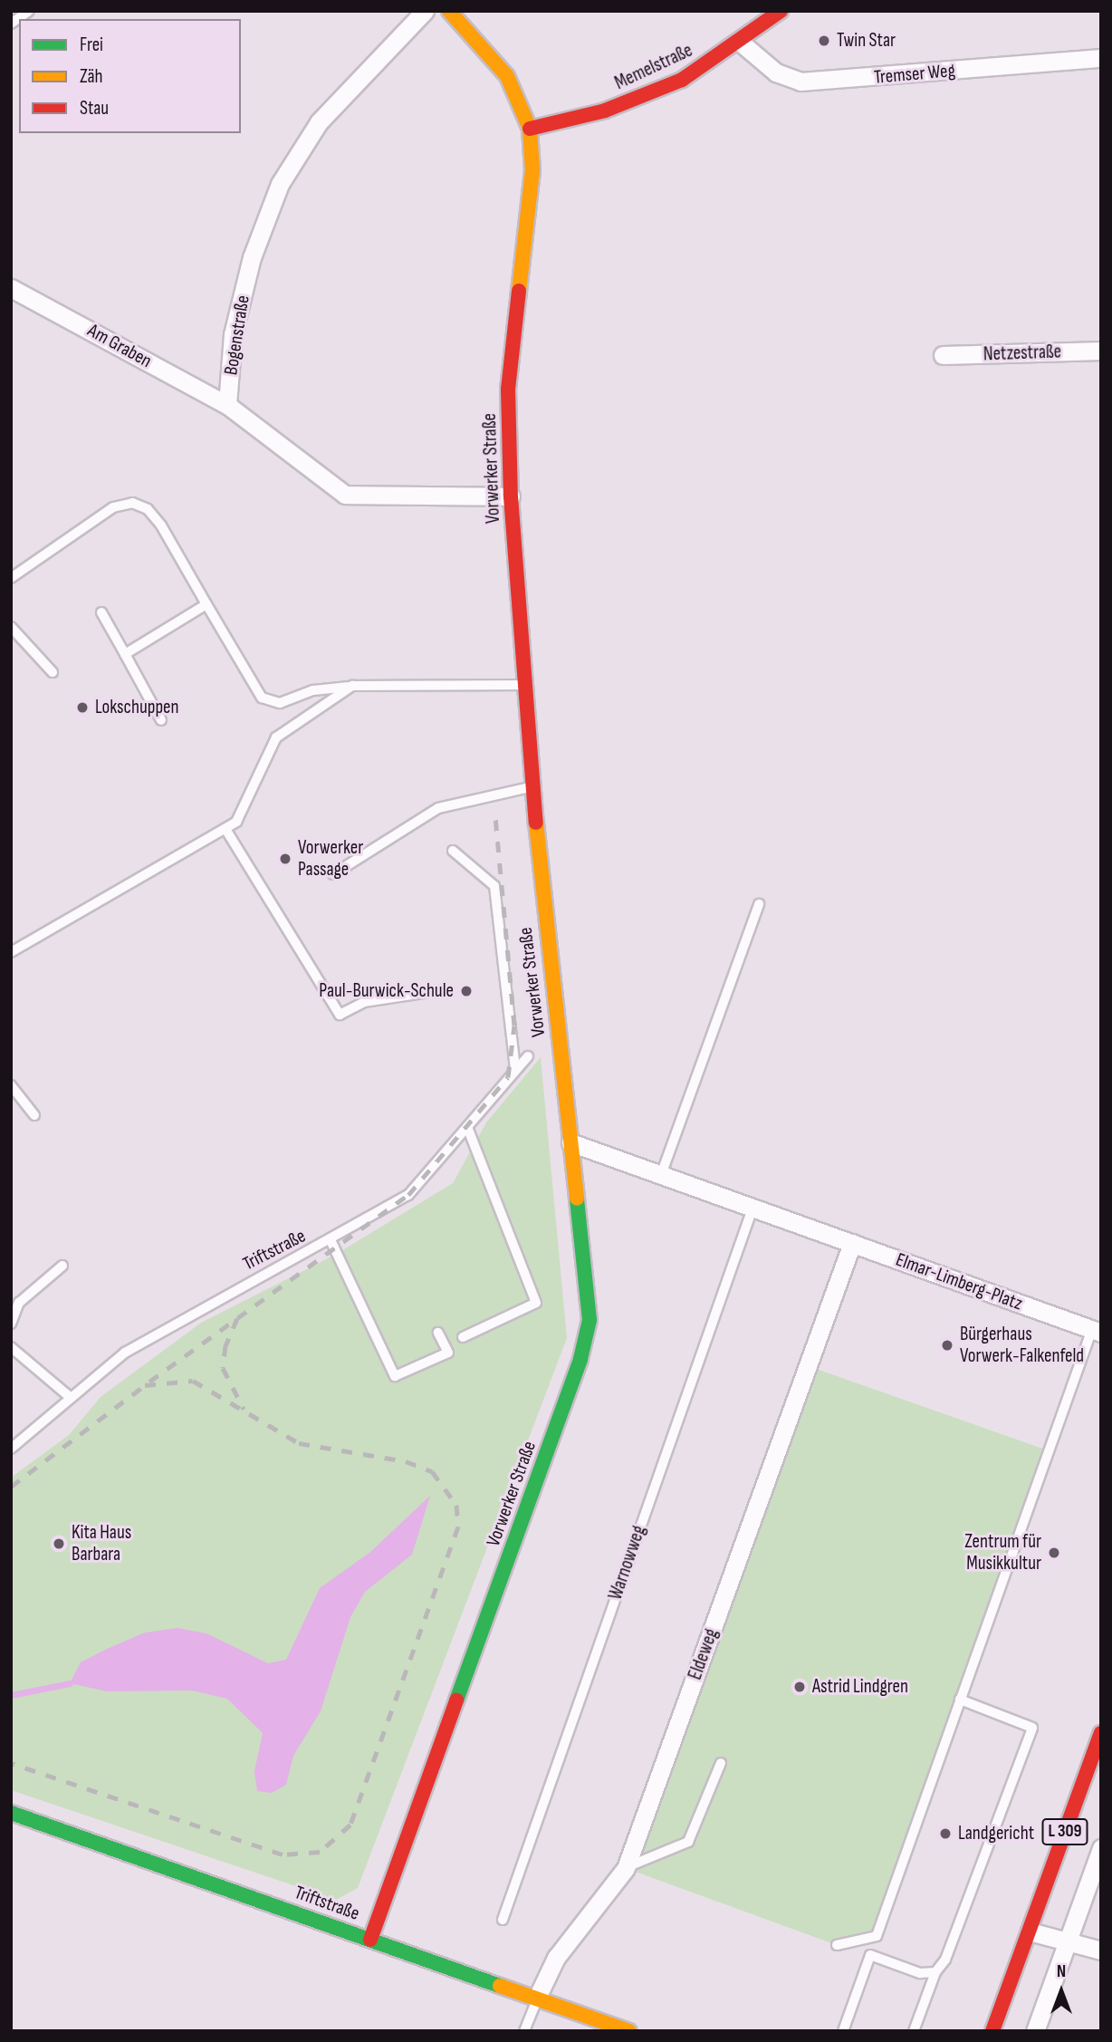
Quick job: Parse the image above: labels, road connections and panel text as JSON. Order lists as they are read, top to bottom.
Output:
{
  "streets": {
    "street": [
      "Memelstraße",
      "Tremser Weg",
      "Bogenstraße",
      "Am Graben",
      "Netzestraße",
      "Vorwerker Straße",
      "Triftstraße",
      "Elmar-Limberg-Platz",
      "Eldeweg",
      "L 309"
    ],
    "lane": ["Warnowweg"]
  },
  "crossings": [
    ["Memelstraße", "Tremser Weg"],
    ["Memelstraße", "Vorwerker Straße"],
    ["Bogenstraße", "Am Graben"],
    ["Vorwerker Straße", "Triftstraße"],
    ["Triftstraße", "Eldeweg"],
    ["Elmar-Limberg-Platz", "Eldeweg"]
  ],
  "places": [
    "Twin Star",
    "Lokschuppen",
    "Vorwerker Passage",
    "Paul-Burwick-Schule",
    "Bürgerhaus Vorwerk-Falkenfeld",
    "Kita Haus Barbara",
    "Zentrum für Musikkultur",
    "Astrid Lindgren",
    "Landgericht"
  ],
  "legend": ["Frei", "Zäh", "Stau"],
  "north": "top"
}
